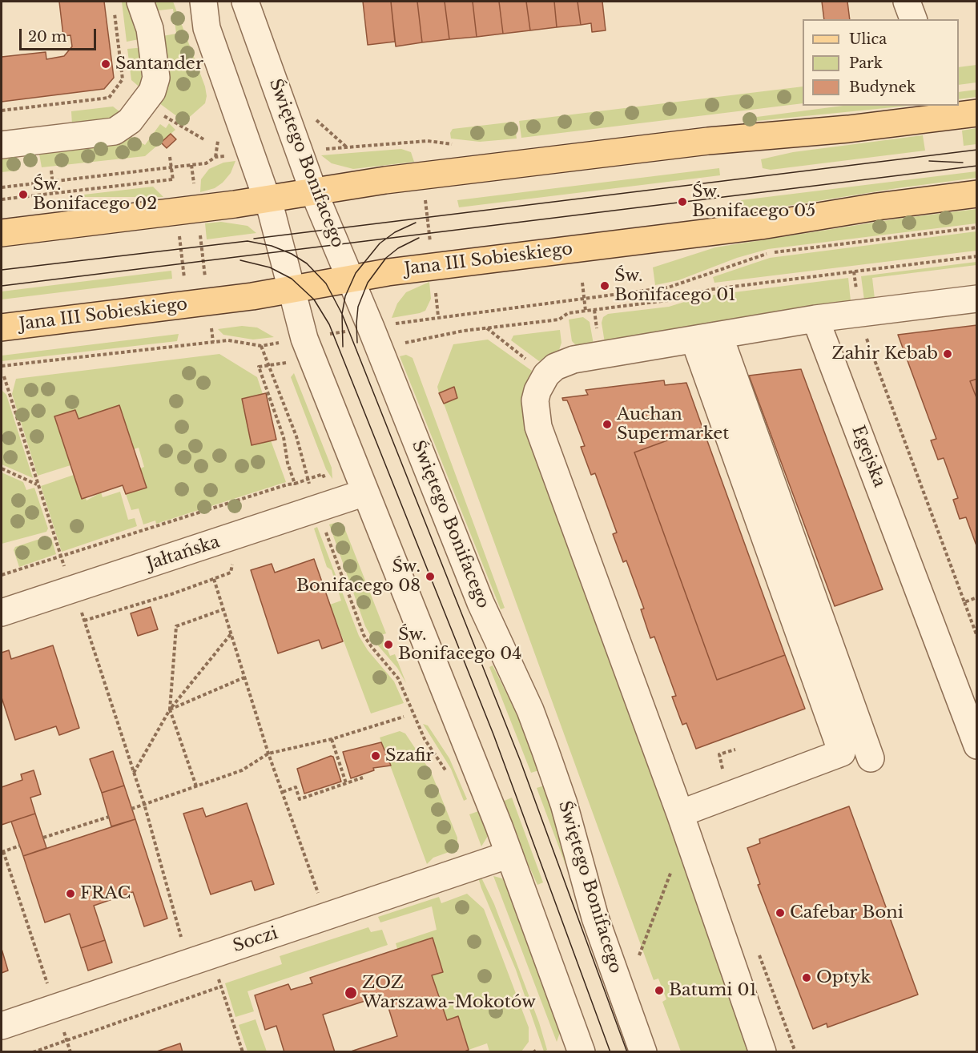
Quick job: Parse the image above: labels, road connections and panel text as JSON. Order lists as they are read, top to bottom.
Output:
{
  "streets": {
    "main road": ["Jana III Sobieskiego"],
    "street": [
      "Świętego Bonifacego",
      "Egejska",
      "Jałtańska",
      "Soczi"
    ]
  },
  "crossings": [
    ["Świętego Bonifacego", "Jana III Sobieskiego"]
  ],
  "places": [
    "Santander",
    "Św. Bonifacego 02",
    "Św. Bonifacego 05",
    "Św. Bonifacego 01",
    "Zahir Kebab",
    "Auchan Supermarket",
    "Św. Bonifacego 08",
    "Św. Bonifacego 04",
    "Szafir",
    "FRAC",
    "Cafebar Boni",
    "Optyk",
    "Batumi 01",
    "ZOZ Warszawa-Mokotów"
  ],
  "legend": ["Ulica", "Park", "Budynek"],
  "scale_bar": "20 m"
}
